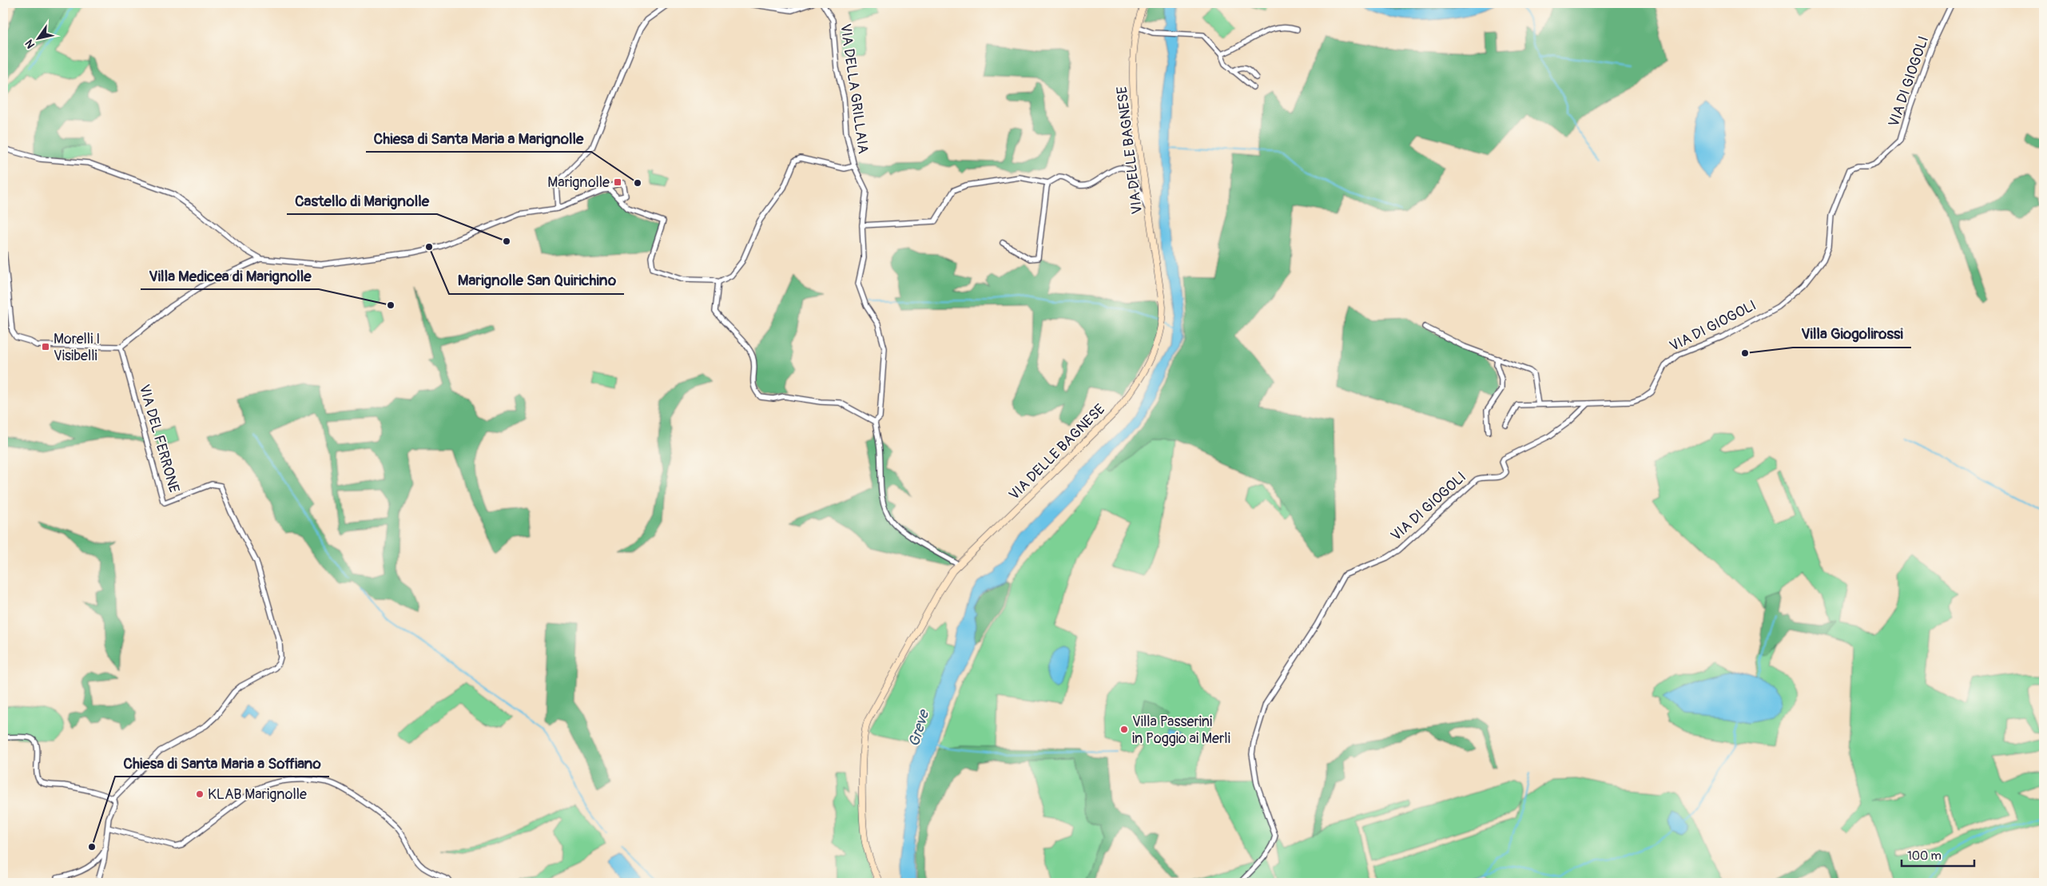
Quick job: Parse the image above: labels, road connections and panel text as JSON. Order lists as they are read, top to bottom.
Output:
{
  "streets": {
    "main road": ["VIA DELLE BAGNESE"],
    "street": ["VIA DI GIOGOLI", "VIA DELLA GRILLAIA", "VIA DEL FERRONE"]
  },
  "water": ["Greve"],
  "places": {
    "transit": ["Marignolle", "Morelli I Visibelli"],
    "other": [
      "Chiesa di Santa Maria a Marignolle",
      "Castello di Marignolle",
      "Marignolle San Quirichino",
      "Villa Medicea di Marignolle",
      "Villa Giogolirossi",
      "Villa Passerini in Poggio ai Merli",
      "KLAB Marignolle",
      "Chiesa di Santa Maria a Soffiano"
    ]
  },
  "scale_bar": "100 m",
  "north": "bottom left"
}
